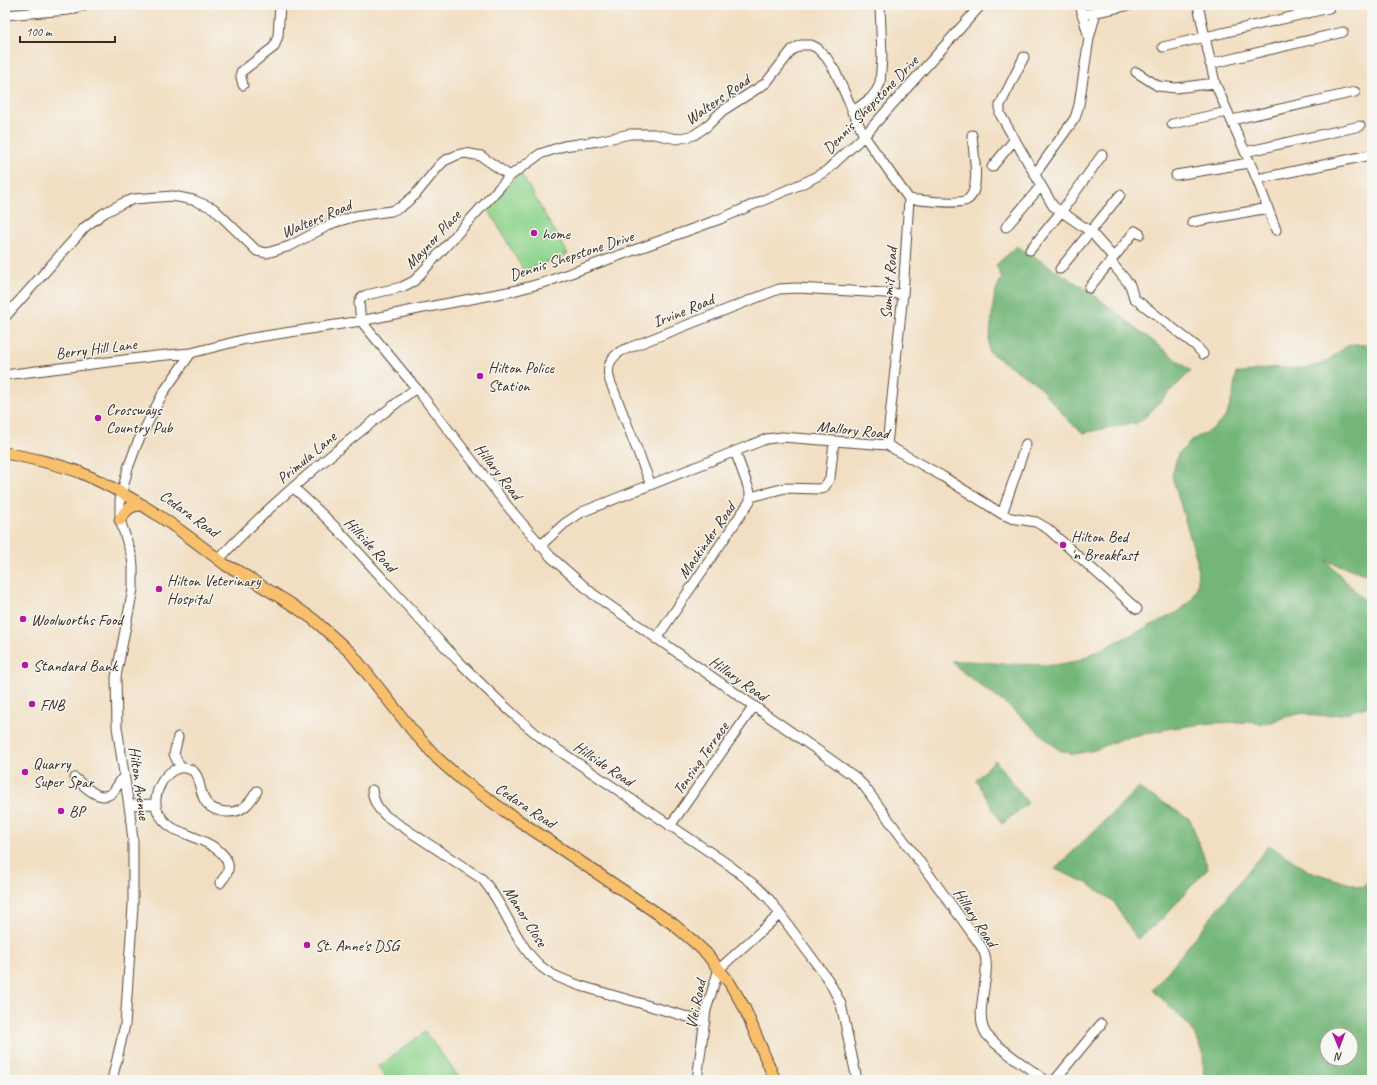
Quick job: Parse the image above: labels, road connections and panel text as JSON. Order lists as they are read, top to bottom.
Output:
{
  "streets": {
    "main road": ["Cedara Road"],
    "street": [
      "Walters Road",
      "Dennis Shepstone Drive",
      "Maynor Place",
      "Summit Road",
      "Irvine Road",
      "Berry Hill Lane",
      "Mallory Road",
      "Primula Lane",
      "Hillary Road",
      "Mackinder Road",
      "Hillside Road",
      "Tensing Terrace",
      "Hilton Avenue",
      "Manor Close",
      "Vlei Road"
    ]
  },
  "crossings": [
    ["Walters Road", "Dennis Shepstone Drive"],
    ["Walters Road", "Maynor Place"],
    ["Dennis Shepstone Drive", "Maynor Place"],
    ["Dennis Shepstone Drive", "Berry Hill Lane"],
    ["Dennis Shepstone Drive", "Hillary Road"],
    ["Maynor Place", "Hillary Road"],
    ["Summit Road", "Irvine Road"],
    ["Summit Road", "Mallory Road"],
    ["Irvine Road", "Mallory Road"],
    ["Mallory Road", "Hillary Road"],
    ["Mallory Road", "Mackinder Road"],
    ["Primula Lane", "Hillary Road"],
    ["Primula Lane", "Cedara Road"],
    ["Primula Lane", "Hillside Road"],
    ["Hillary Road", "Mackinder Road"],
    ["Hillary Road", "Tensing Terrace"],
    ["Cedara Road", "Hilton Avenue"],
    ["Cedara Road", "Vlei Road"],
    ["Hillside Road", "Tensing Terrace"],
    ["Hillside Road", "Vlei Road"],
    ["Manor Close", "Vlei Road"]
  ],
  "places": [
    "home",
    "Hilton Police Station",
    "Crossways Country Pub",
    "Hilton Bed 'n Breakfast",
    "Hilton Veterinary Hospital",
    "Woolworths Food",
    "Standard Bank",
    "FNB",
    "Quarry Super Spar",
    "BP",
    "St. Anne's DSG"
  ],
  "scale_bar": "100 m",
  "north": "bottom"
}
